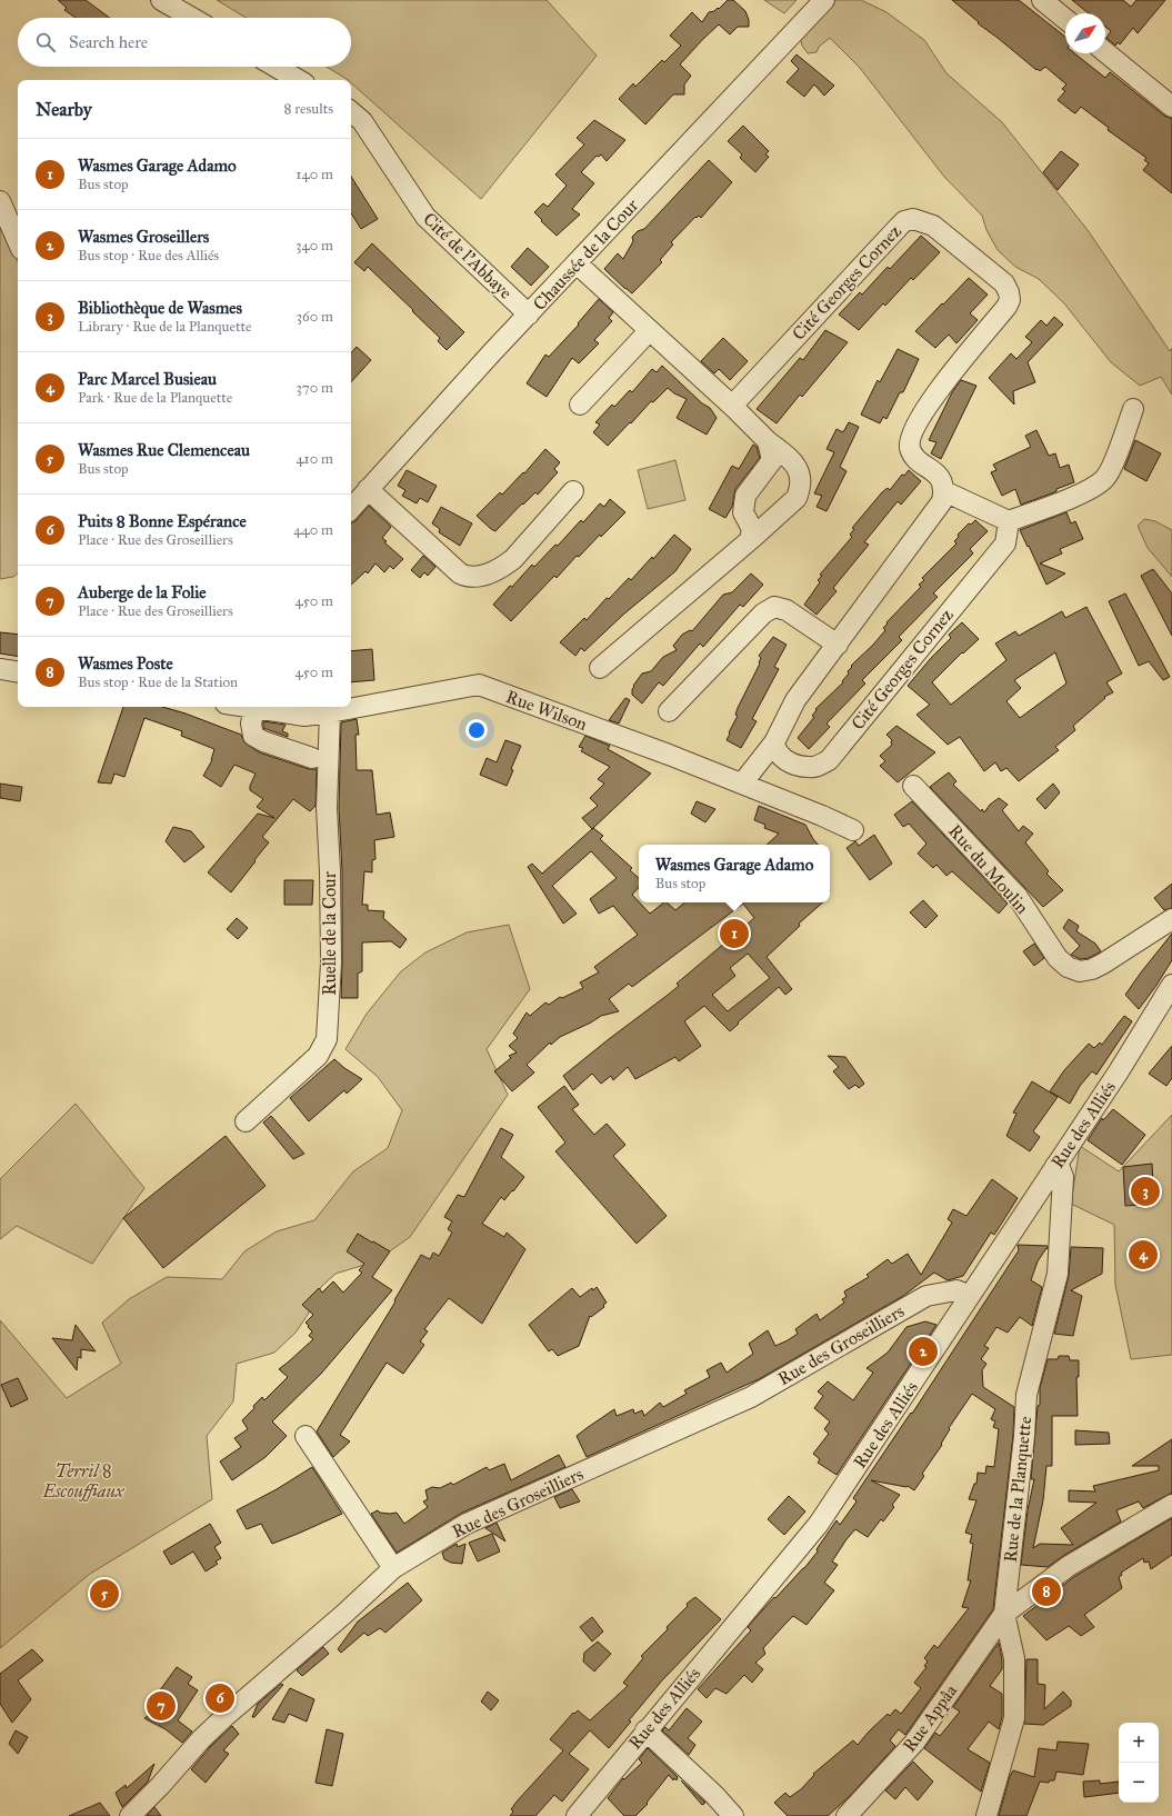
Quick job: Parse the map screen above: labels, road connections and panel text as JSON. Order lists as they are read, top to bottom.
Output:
{
  "streets": {
    "street": [
      "Chaussée de la Cour",
      "Cité de l'Abbaye",
      "Cité Georges Cornez",
      "Rue Wilson",
      "Rue du Moulin",
      "Ruelle de la Cour",
      "Rue des Alliés",
      "Rue des Groseilliers",
      "Rue de la Planquette",
      "Rue Appâa"
    ]
  },
  "crossings": [
    ["Chaussée de la Cour", "Cité de l'Abbaye"],
    ["Rue Wilson", "Ruelle de la Cour"],
    ["Rue des Alliés", "Rue des Groseilliers"],
    ["Rue des Alliés", "Rue de la Planquette"],
    ["Rue de la Planquette", "Rue Appâa"]
  ],
  "parks": ["Terril 8 Escouffiaux"],
  "north": "top right",
  "page": {
    "search": "Search here",
    "heading": ["Nearby", "8 results"],
    "list": [
      {
        "mark": "1",
        "name": "Wasmes Garage Adamo",
        "note": "Bus stop",
        "value": "140 m"
      },
      {
        "mark": "2",
        "name": "Wasmes Groseillers",
        "note": "Bus stop · Rue des Alliés",
        "value": "340 m"
      },
      {
        "mark": "3",
        "name": "Bibliothèque de Wasmes",
        "note": "Library · Rue de la Planquette",
        "value": "360 m"
      },
      {
        "mark": "4",
        "name": "Parc Marcel Busieau",
        "note": "Park · Rue de la Planquette",
        "value": "370 m"
      },
      {
        "mark": "5",
        "name": "Wasmes Rue Clemenceau",
        "note": "Bus stop",
        "value": "410 m"
      },
      {
        "mark": "6",
        "name": "Puits 8 Bonne Espérance",
        "note": "Place · Rue des Groseilliers",
        "value": "440 m"
      },
      {
        "mark": "7",
        "name": "Auberge de la Folie",
        "note": "Place · Rue des Groseilliers",
        "value": "450 m"
      },
      {
        "mark": "8",
        "name": "Wasmes Poste",
        "note": "Bus stop · Rue de la Station",
        "value": "450 m"
      }
    ],
    "popup": ["Wasmes Garage Adamo", "Bus stop"],
    "pins": [
      "1",
      "3",
      "4",
      "2",
      "8",
      "5",
      "6",
      "7"
    ],
    "map_buttons": ["+", "−"]
  }
}
